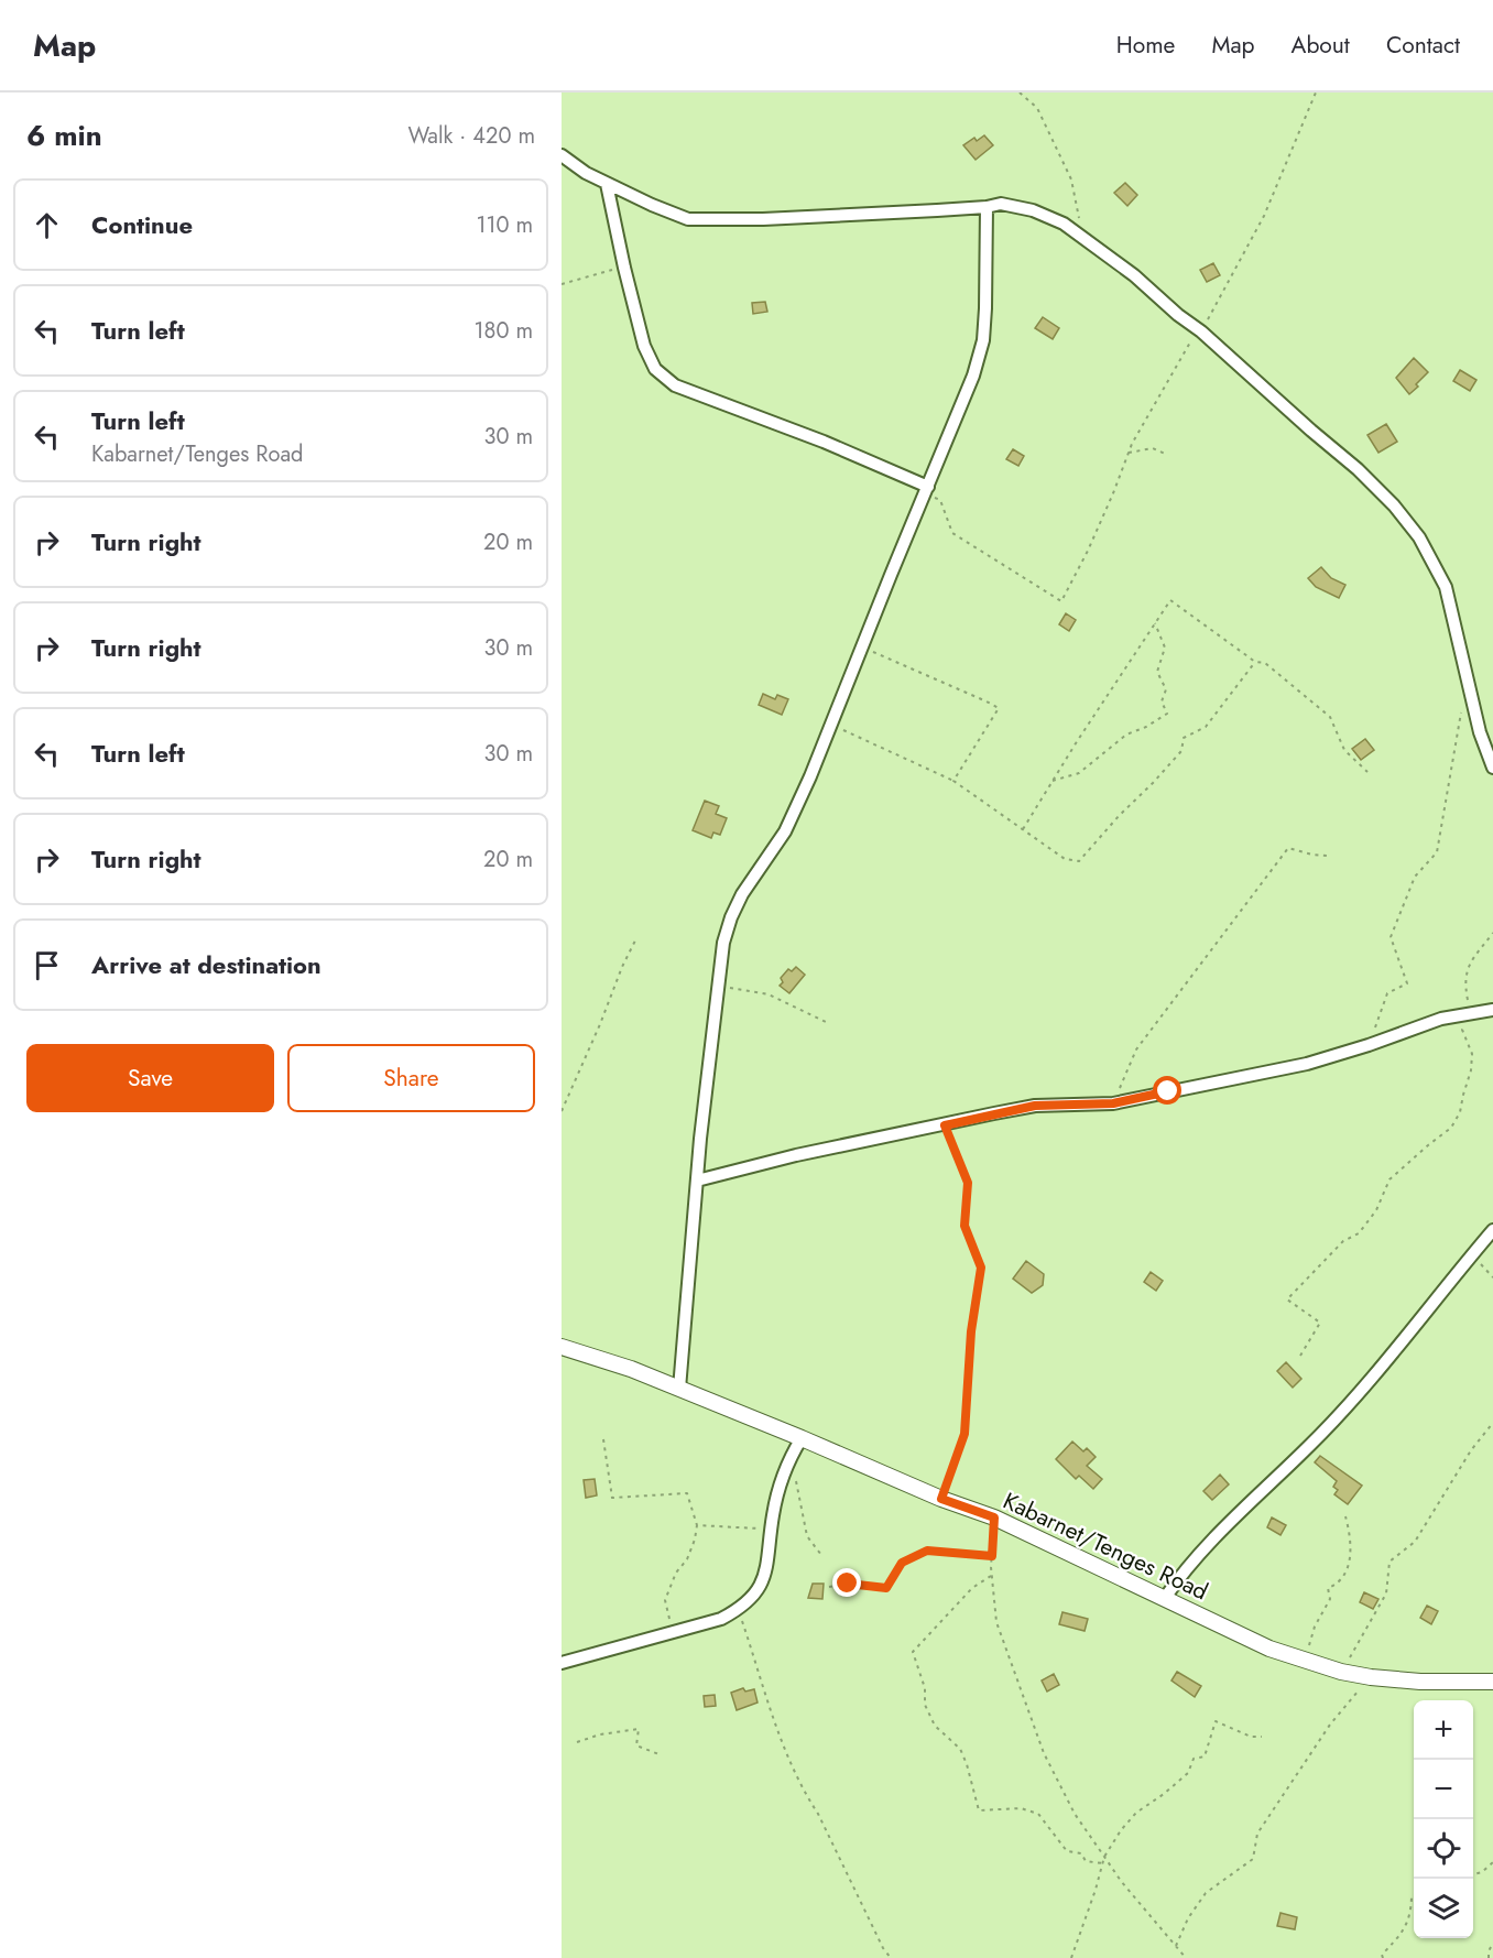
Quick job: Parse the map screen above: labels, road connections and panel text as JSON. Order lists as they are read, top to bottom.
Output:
{
  "streets": {
    "street": ["Kabarnet/Tenges Road"]
  },
  "page": {
    "header": "Map",
    "nav": [
      "Home",
      "Map",
      "About",
      "Contact"
    ],
    "heading": ["6 min", "Walk · 420 m"],
    "list": [
      ["Continue", "110 m"],
      ["Turn left", "180 m"],
      ["Turn left", "Kabarnet/Tenges Road", "30 m"],
      ["Turn right", "20 m"],
      ["Turn right", "30 m"],
      ["Turn left", "30 m"],
      ["Turn right", "20 m"],
      "Arrive at destination"
    ],
    "buttons": ["Save", "Share"],
    "map_buttons": ["+", "−"]
  }
}
